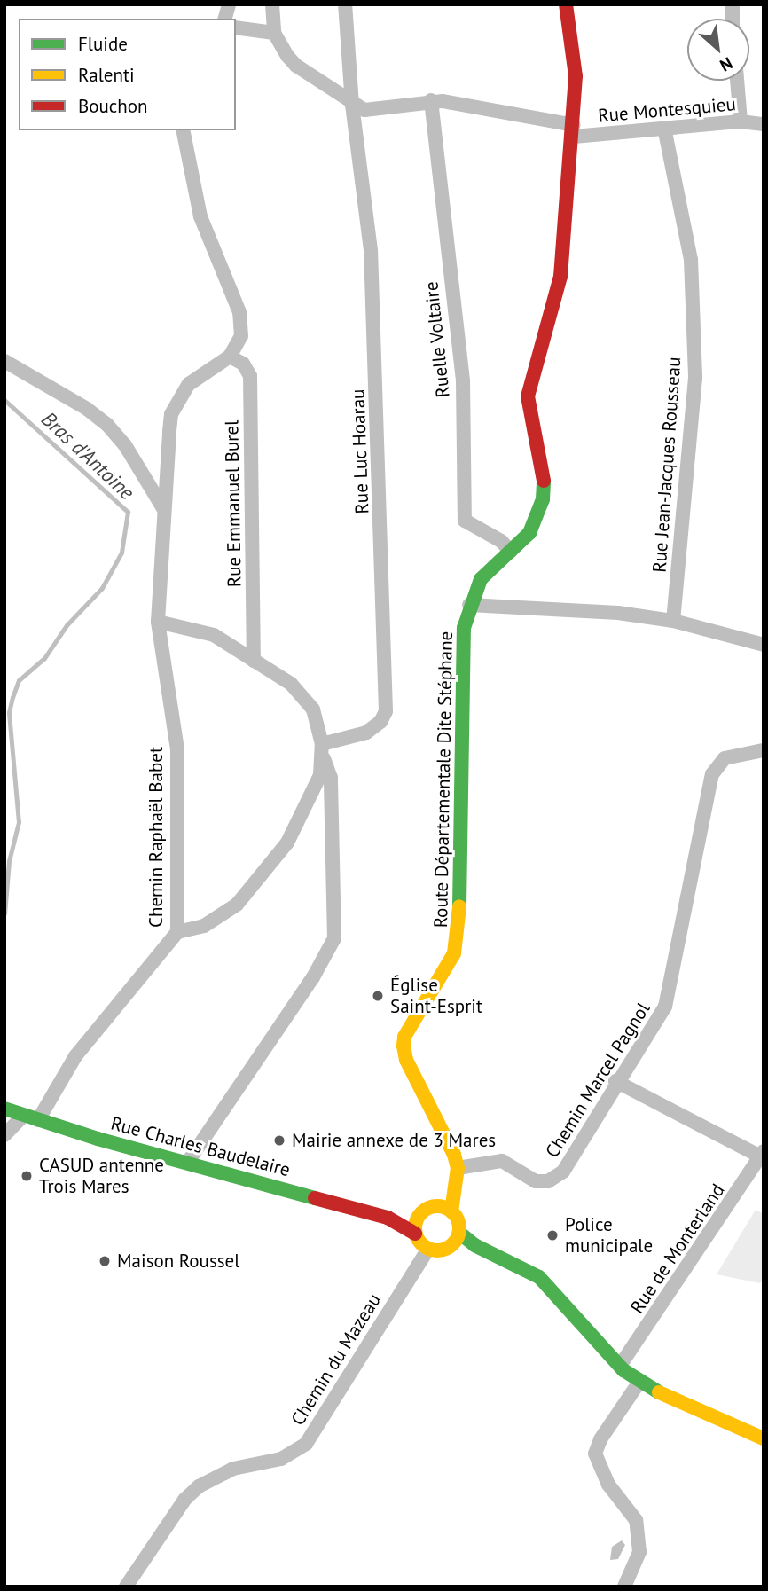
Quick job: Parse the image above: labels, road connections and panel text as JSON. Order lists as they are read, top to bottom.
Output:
{
  "streets": {
    "main road": ["Route Départementale Dite Stéphane", "Rue Charles Baudelaire"],
    "street": [
      "Rue Montesquieu",
      "Ruelle Voltaire",
      "Rue Luc Hoarau",
      "Rue Jean-Jacques Rousseau",
      "Rue Emmanuel Burel",
      "Chemin Raphaël Babet",
      "Chemin Marcel Pagnol",
      "Rue de Monterland",
      "Chemin du Mazeau"
    ]
  },
  "crossings": [
    ["Rue Montesquieu", "Ruelle Voltaire"],
    ["Rue Montesquieu", "Rue Jean-Jacques Rousseau"],
    ["Rue Montesquieu", "Route Départementale Dite Stéphane"],
    ["Ruelle Voltaire", "Route Départementale Dite Stéphane"],
    ["Route Départementale Dite Stéphane", "Chemin Marcel Pagnol"],
    ["Chemin Raphaël Babet", "Rue Charles Baudelaire"],
    ["Rue Charles Baudelaire", "Chemin du Mazeau"]
  ],
  "water": ["Bras d'Antoine"],
  "places": [
    "Église Saint-Esprit",
    "Mairie annexe de 3 Mares",
    "CASUD antenne Trois Mares",
    "Police municipale",
    "Maison Roussel"
  ],
  "legend": ["Fluide", "Ralenti", "Bouchon"],
  "north": "bottom right"
}
